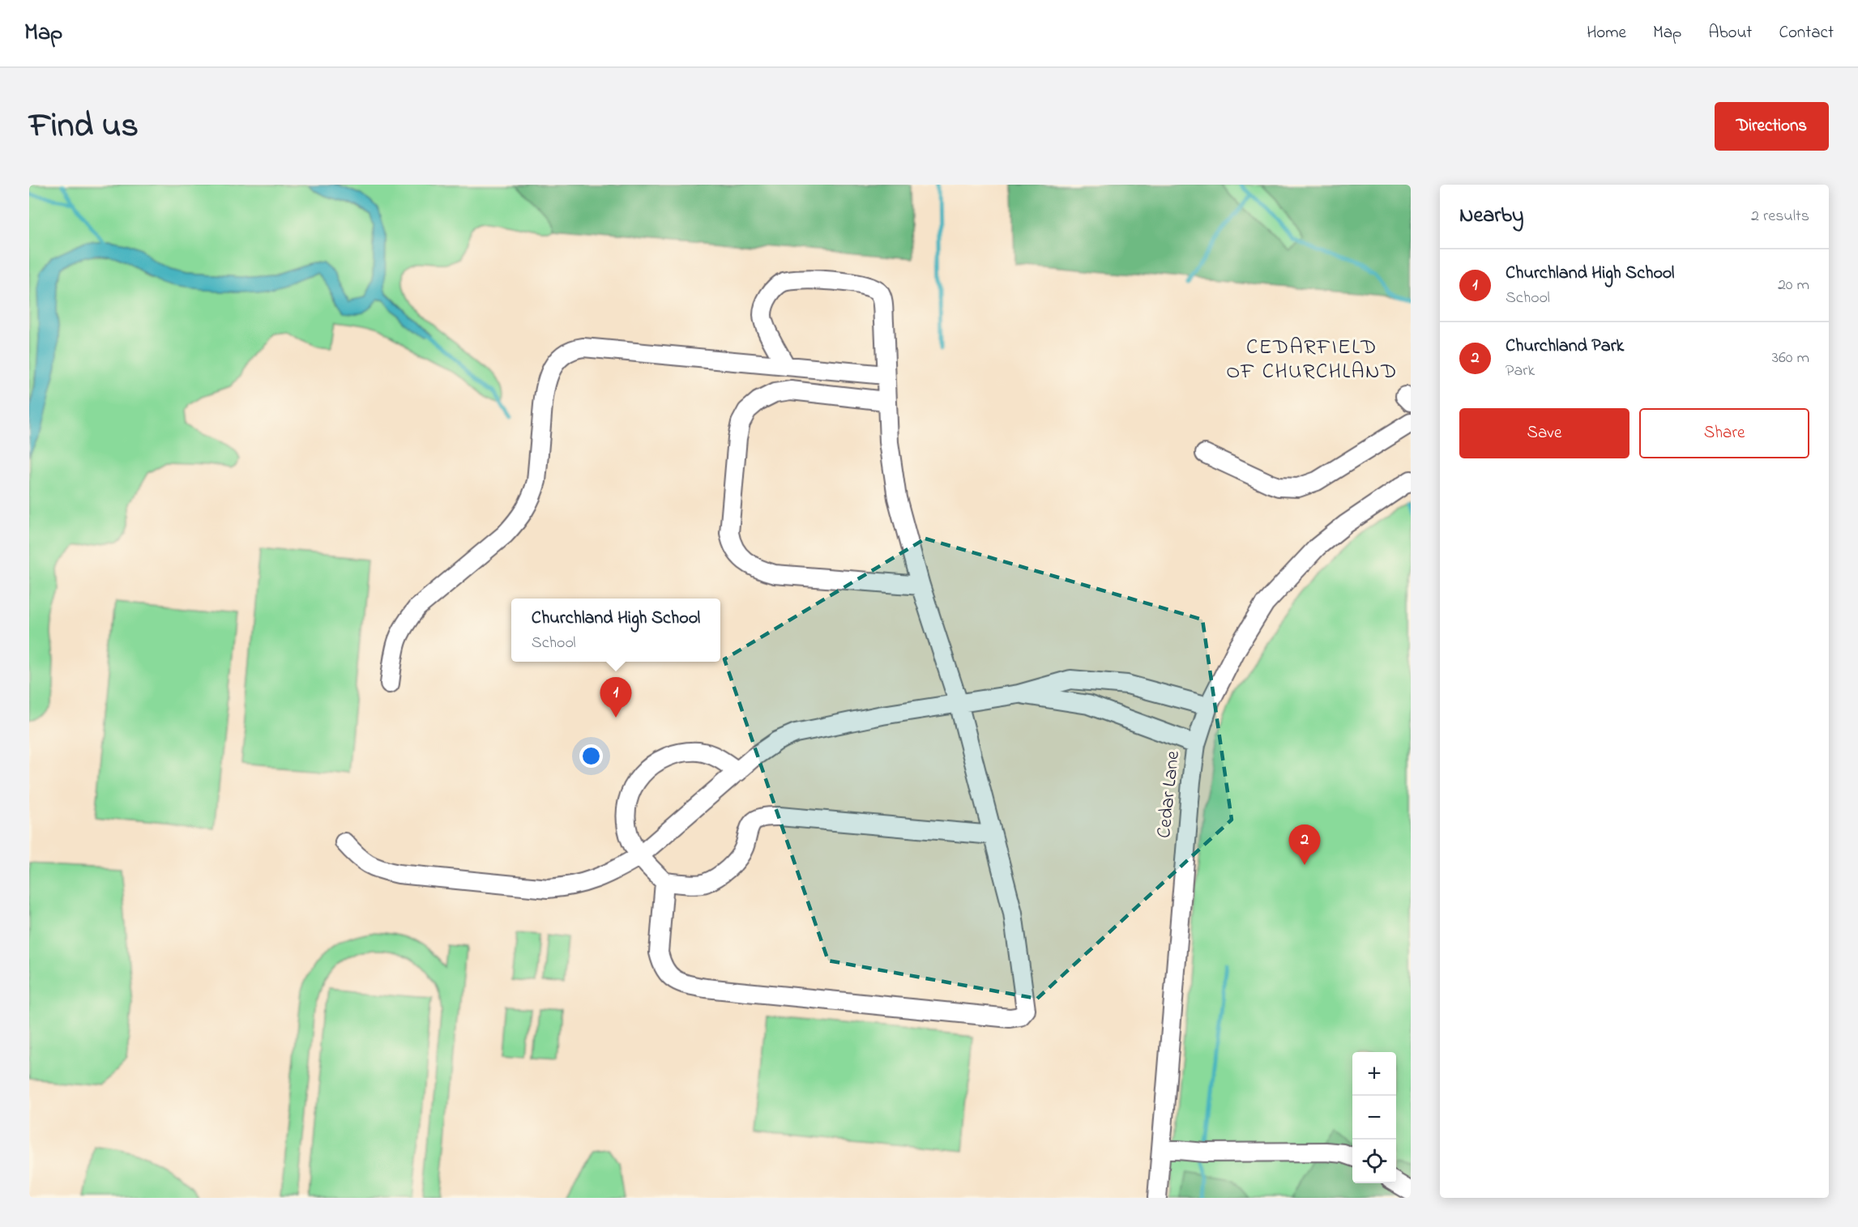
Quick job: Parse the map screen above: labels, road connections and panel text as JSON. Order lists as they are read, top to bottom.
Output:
{
  "streets": {
    "street": ["Cedar Lane"]
  },
  "districts": ["CEDARFIELD OF CHURCHLAND"],
  "page": {
    "header": "Map",
    "nav": [
      "Home",
      "Map",
      "About",
      "Contact"
    ],
    "title": "Find us",
    "buttons": [
      "Directions",
      ["Save", "Share"]
    ],
    "heading": ["Nearby", "2 results"],
    "list": [
      {
        "mark": "1",
        "name": "Churchland High School",
        "note": "School",
        "value": "20 m"
      },
      {
        "mark": "2",
        "name": "Churchland Park",
        "note": "Park",
        "value": "360 m"
      }
    ],
    "popup": ["Churchland High School", "School"],
    "pins": ["1", "2"],
    "map_buttons": ["+", "−"]
  }
}
